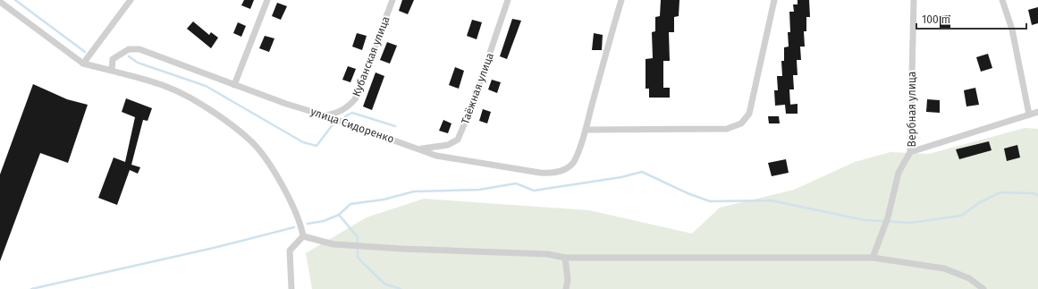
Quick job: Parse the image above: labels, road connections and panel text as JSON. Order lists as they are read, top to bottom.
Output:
{
  "streets": {
    "street": [
      "Кубанская улица",
      "Таёжная улица",
      "Вербная улица",
      "улица Сидоренко"
    ]
  },
  "crossings": [
    ["Кубанская улица", "улица Сидоренко"],
    ["Таёжная улица", "улица Сидоренко"]
  ],
  "scale_bar": "100 m"
}
